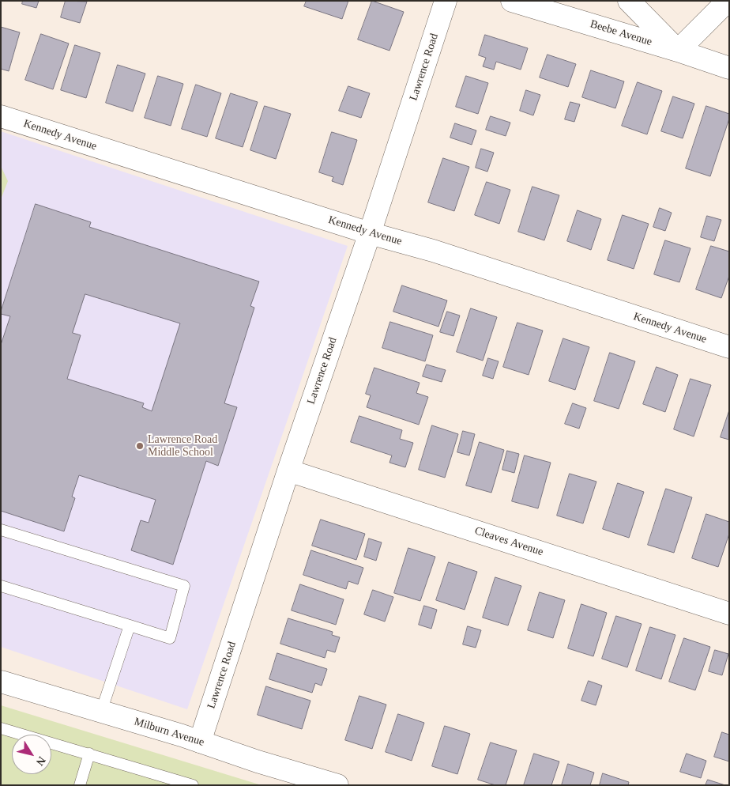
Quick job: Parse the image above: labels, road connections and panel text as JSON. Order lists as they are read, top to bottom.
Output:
{
  "streets": {
    "street": [
      "Beebe Avenue",
      "Lawrence Road",
      "Kennedy Avenue",
      "Cleaves Avenue",
      "Milburn Avenue"
    ]
  },
  "crossings": [
    ["Lawrence Road", "Kennedy Avenue"],
    ["Lawrence Road", "Cleaves Avenue"],
    ["Lawrence Road", "Milburn Avenue"]
  ],
  "places": ["Lawrence Road Middle School"],
  "north": "bottom right"
}
